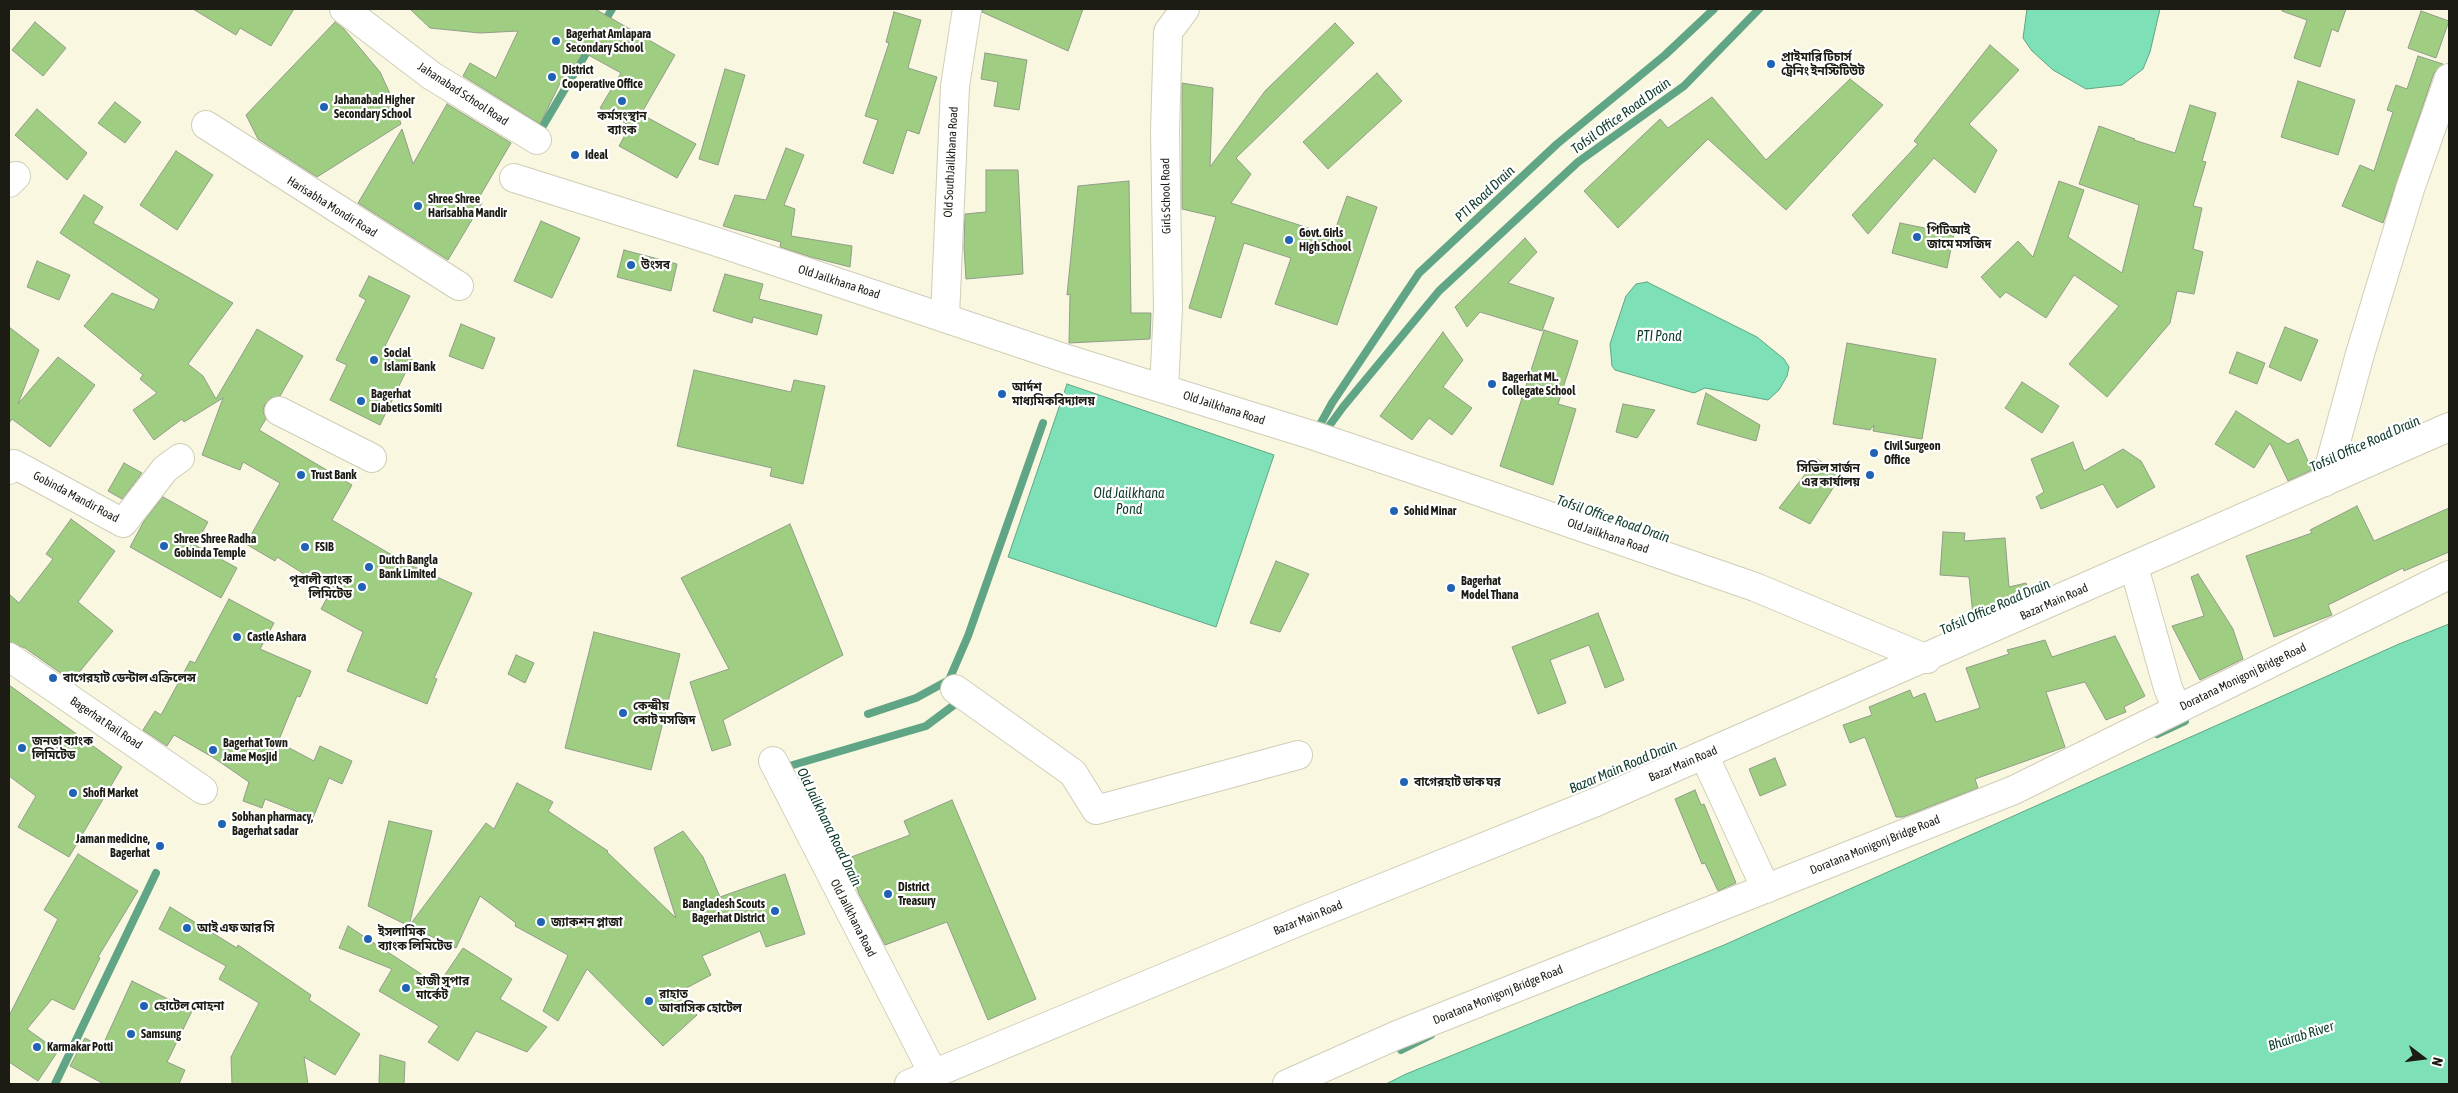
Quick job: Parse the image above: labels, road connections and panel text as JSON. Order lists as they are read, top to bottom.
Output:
{
  "streets": {
    "street": [
      "Jahanabad School Road",
      "Old SouthJailkhana Road",
      "Girls School Road",
      "Harisabha Mondir Road",
      "Old Jailkhana Road",
      "Gobinda Mandir Road",
      "Bazar Main Road",
      "Doratana Monigonj Bridge Road",
      "Bagerhat Rail Road"
    ]
  },
  "crossings": [
    ["Old SouthJailkhana Road", "Old Jailkhana Road"],
    ["Girls School Road", "Old Jailkhana Road"],
    ["Old Jailkhana Road", "Bazar Main Road"]
  ],
  "water": [
    "Tofsil Office Road Drain",
    "PTI Road Drain",
    "PTI Pond",
    "Old Jailkhana Pond",
    "Bazar Main Road Drain",
    "Old Jailkhana Road Drain",
    "Bhairab River"
  ],
  "places": [
    "Bagerhat Amlapara Secondary School",
    "প্রাইমারি টিচার্স ট্রেনিং ইনস্টিটিউট",
    "District Cooperative Office",
    "কর্মসংস্থান ব্যাংক",
    "Jahanabad Higher Secondary School",
    "Ideal",
    "Shree Shree Harisabha Mandir",
    "পিটিআই জামে মসজিদ",
    "Govt. Girls High School",
    "উংসব",
    "Social Islami Bank",
    "Bagerhat ML. Collegate School",
    "আর্দশ মাধ্যমিকবিদ্যালয়",
    "Bagerhat Diabetics Somiti",
    "Civil Surgeon Office",
    "Trust Bank",
    "সিভিল সার্জন এর কার্যালয়",
    "Sohid Minar",
    "Shree Shree Radha Gobinda Temple",
    "FSIB",
    "Dutch Bangla Bank Limited",
    "পূবালী ব্যাংক লিমিটেড",
    "Bagerhat Model Thana",
    "Castle Ashara",
    "বাগেরহাট ডেন্টাল এক্রিলেন্স",
    "কেন্দ্রীয় কোট মসজিদ",
    "জনতা ব্যাংক লিমিটেড",
    "Bagerhat Town Jame Mosjid",
    "বাগেরহাট ডাক ঘর",
    "Shofi Market",
    "Sobhan pharmacy, Bagerhat sadar",
    "Jaman medicine, Bagerhat",
    "District Treasury",
    "Bangladesh Scouts Bagerhat District",
    "জ্যাকশন প্লাজা",
    "আই এফ আর সি",
    "ইসলামিক ব্যাংক লিমিটেড",
    "হাজী সুপার মার্কেট",
    "রাহাত আবাসিক হোটেল",
    "হোটেল মোহনা",
    "Samsung",
    "Karmakar Potti"
  ],
  "north": "right"
}
